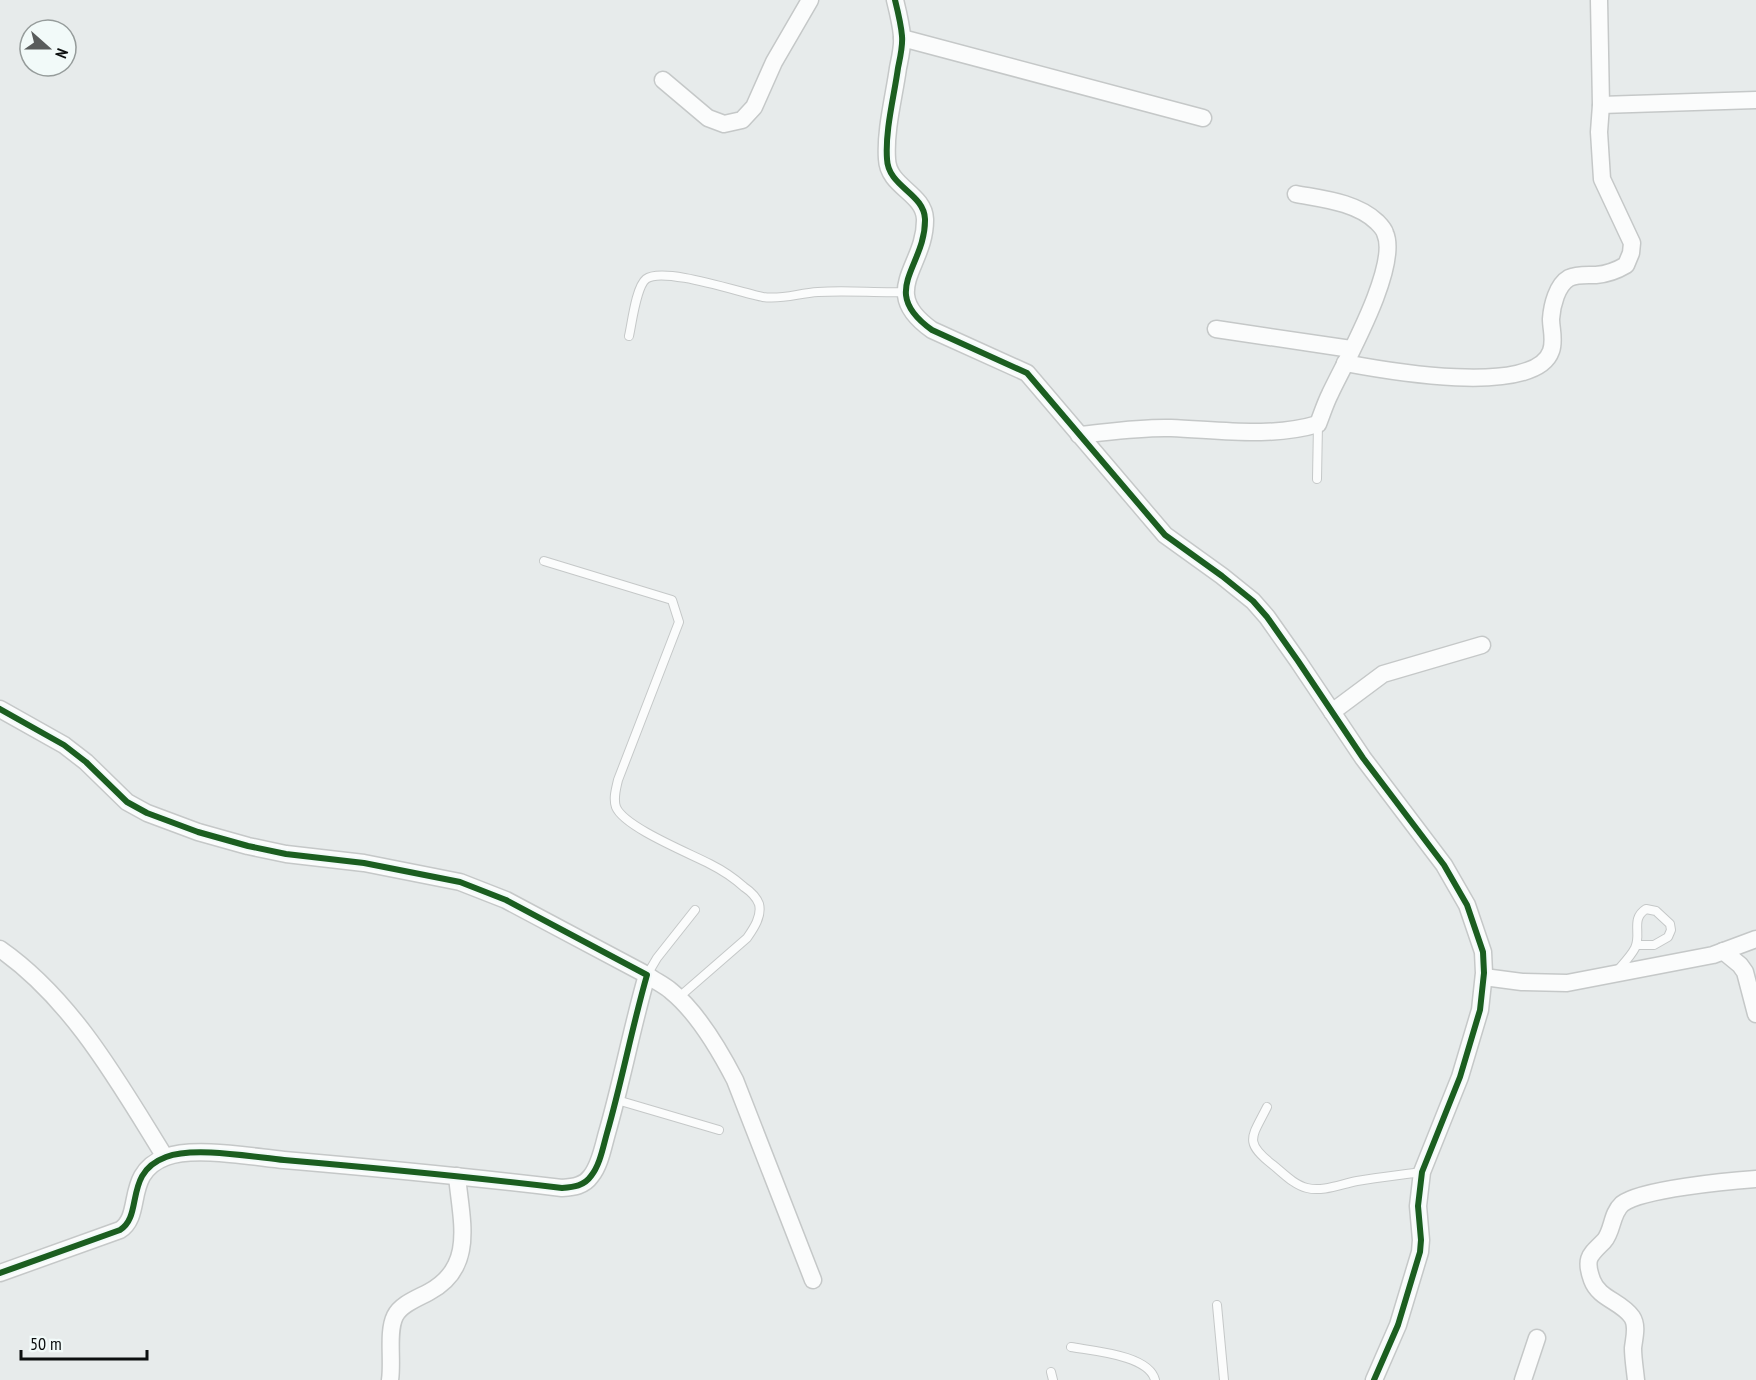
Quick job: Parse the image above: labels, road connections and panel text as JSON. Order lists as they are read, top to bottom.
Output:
{
  "scale_bar": "50 m",
  "north": "right"
}
